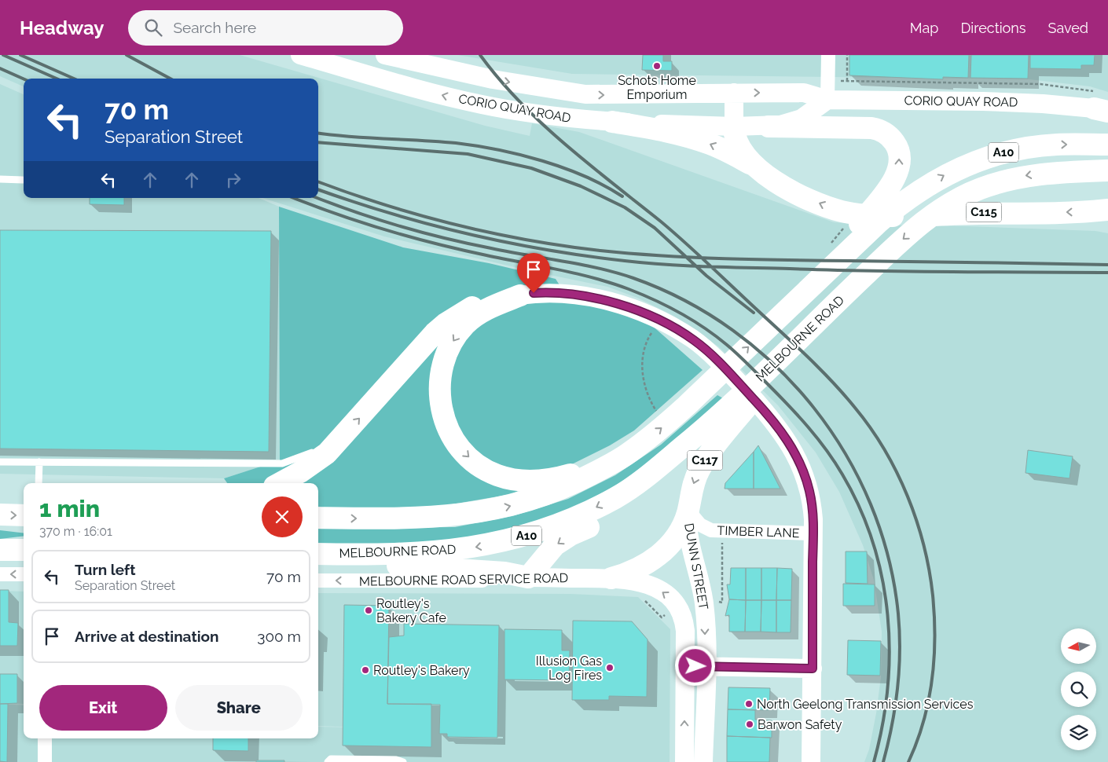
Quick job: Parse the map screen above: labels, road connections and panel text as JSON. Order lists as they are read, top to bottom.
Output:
{
  "streets": {
    "highway": [
      "A10",
      "C115",
      "MELBOURNE ROAD",
      "C117"
    ],
    "main road": ["CORIO QUAY ROAD", "DUNN STREET", "MELBOURNE ROAD SERVICE ROAD"],
    "street": ["TIMBER LANE"]
  },
  "crossings": [
    ["CORIO QUAY ROAD", "C115"],
    ["A10", "C115"],
    ["MELBOURNE ROAD", "C117"],
    ["C117", "TIMBER LANE"],
    ["C117", "DUNN STREET"],
    ["TIMBER LANE", "DUNN STREET"],
    ["DUNN STREET", "MELBOURNE ROAD SERVICE ROAD"]
  ],
  "one_way": ["MELBOURNE ROAD SERVICE ROAD"],
  "places": [
    "Schots Home Emporium",
    "Routley's Bakery Cafe",
    "Illusion Gas Log Fires",
    "Routley's Bakery",
    "North Geelong Transmission Services",
    "Barwon Safety"
  ],
  "north": "left",
  "page": {
    "header": "Headway",
    "search": "Search here",
    "nav": ["Map", "Directions", "Saved"],
    "turn": ["70 m", "Separation Street"],
    "heading": ["1 min", "370 m · 16:01"],
    "list": [
      {
        "name": "Turn left",
        "note": "Separation Street",
        "value": "70 m"
      },
      {
        "name": "Arrive at destination",
        "value": "300 m"
      }
    ],
    "buttons": ["Exit", "Share"]
  }
}
